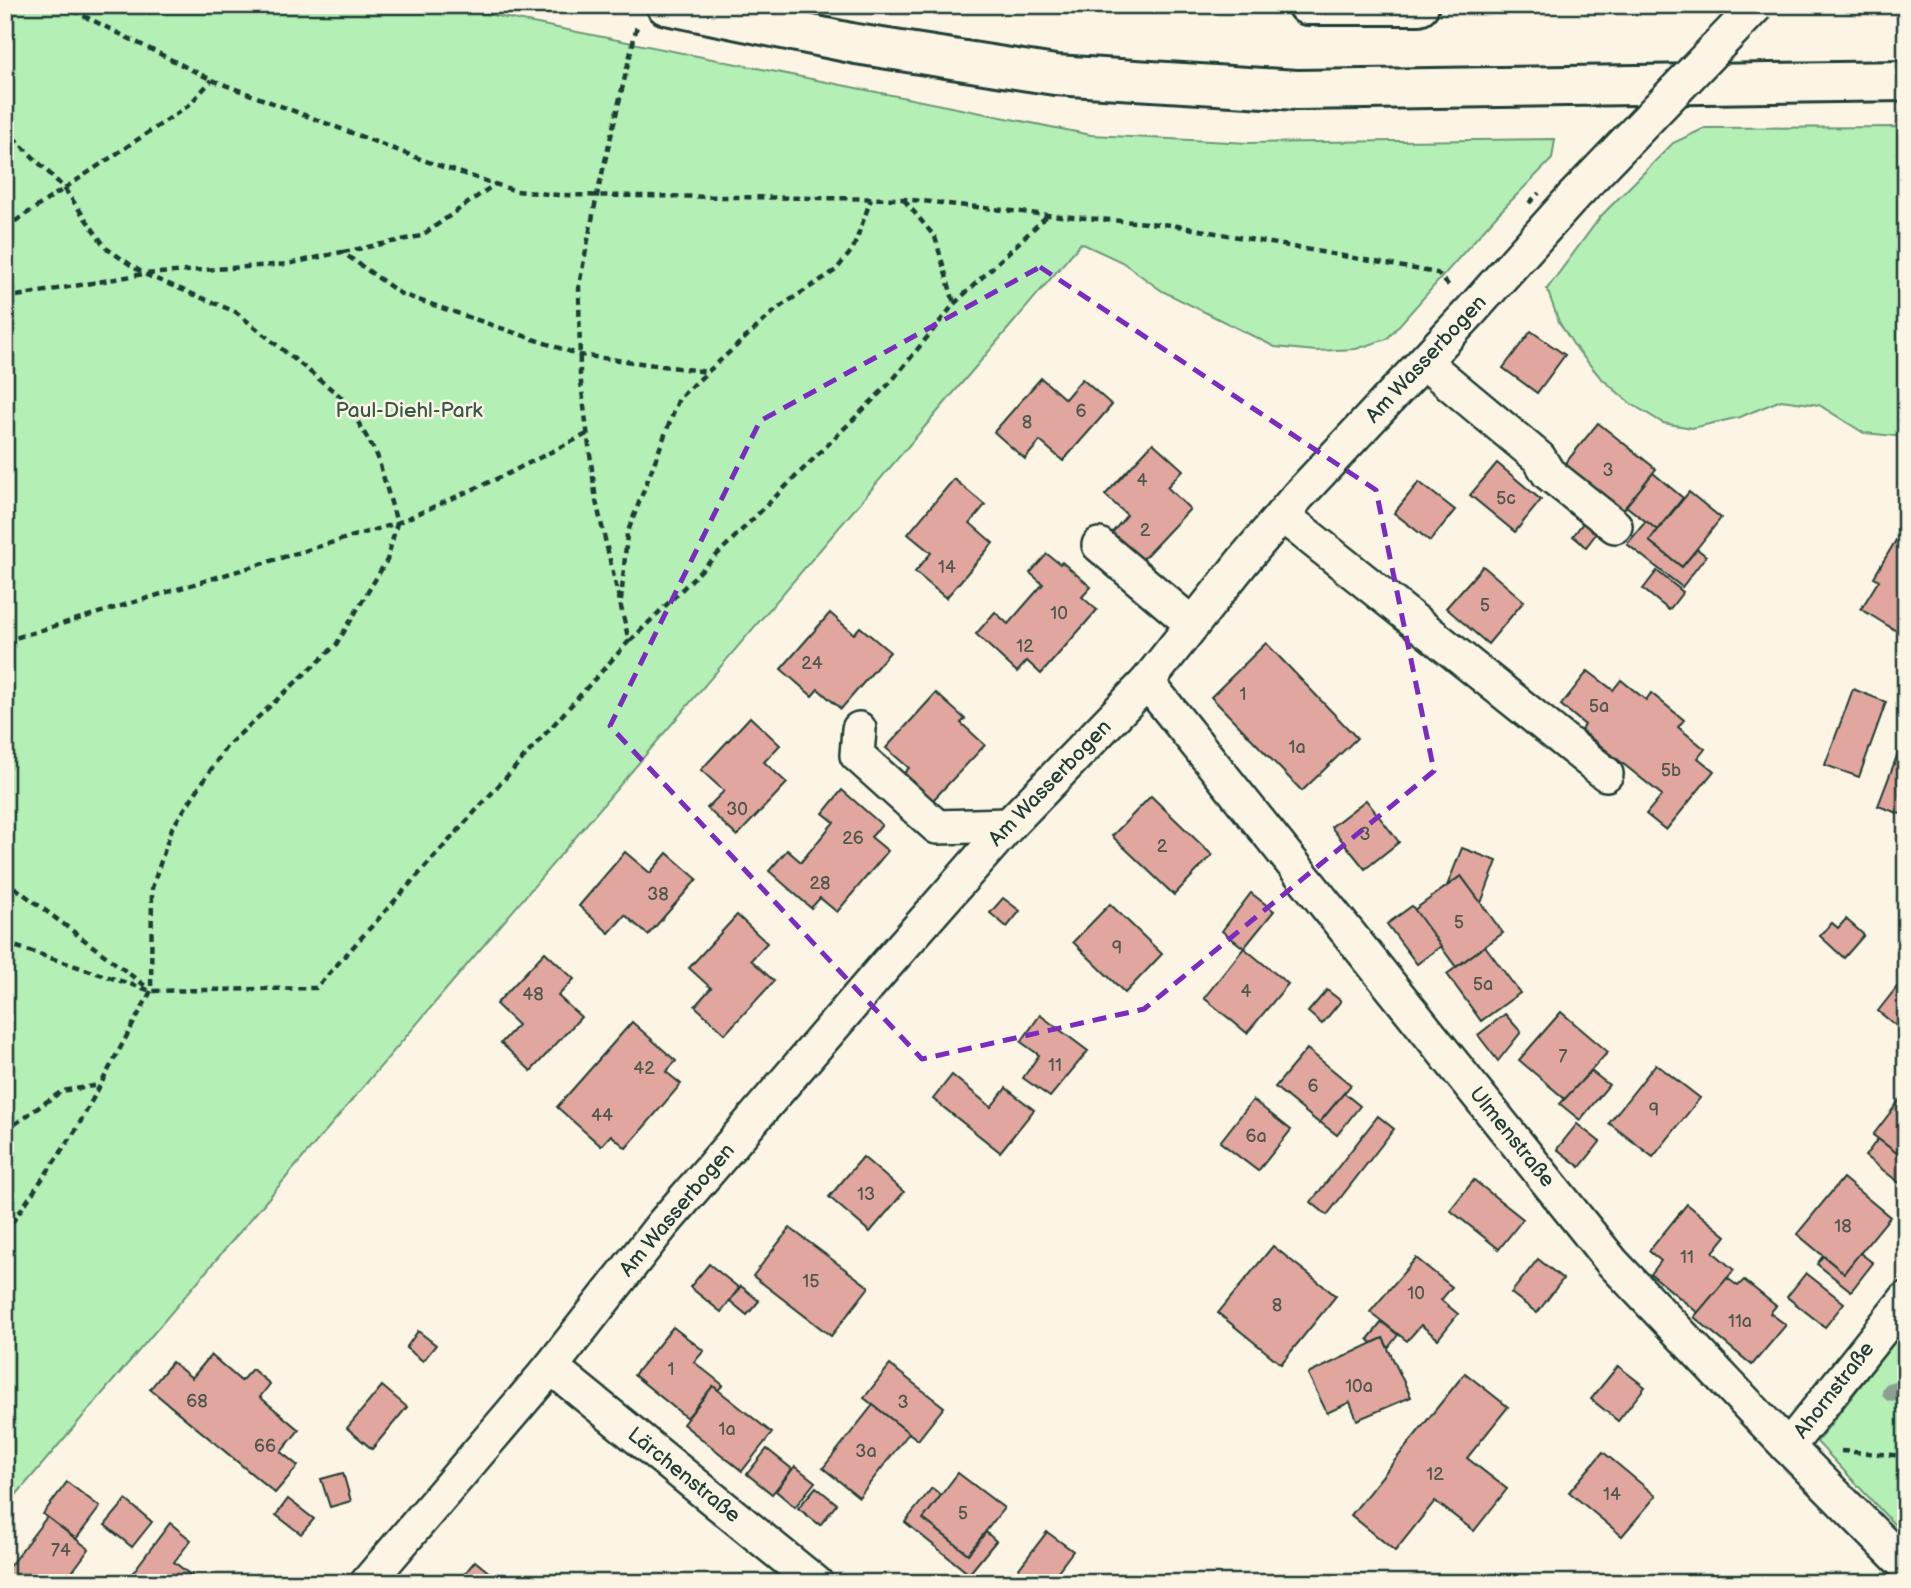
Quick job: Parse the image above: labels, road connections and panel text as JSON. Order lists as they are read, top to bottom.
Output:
{
  "streets": {
    "street": [
      "Am Wasserbogen",
      "Ulmenstraße",
      "Ahornstraße",
      "Lärchenstraße"
    ]
  },
  "crossings": [
    ["Am Wasserbogen", "Ulmenstraße"],
    ["Am Wasserbogen", "Lärchenstraße"],
    ["Ulmenstraße", "Ahornstraße"]
  ],
  "parks": ["Paul-Diehl-Park"],
  "house_numbers": [
    "6",
    "8",
    "3",
    "4",
    "5c",
    "2",
    "14",
    "5",
    "10",
    "12",
    "24",
    "1",
    "5a",
    "1a",
    "5b",
    "30",
    "3",
    "26",
    "2",
    "28",
    "38",
    "5",
    "9",
    "5a",
    "4",
    "48",
    "7",
    "11",
    "42",
    "6",
    "9",
    "44",
    "6a",
    "13",
    "18",
    "11",
    "15",
    "10",
    "8",
    "11a",
    "1",
    "10a",
    "68",
    "3",
    "1a",
    "66",
    "3a",
    "12",
    "14",
    "5",
    "74"
  ]
}
